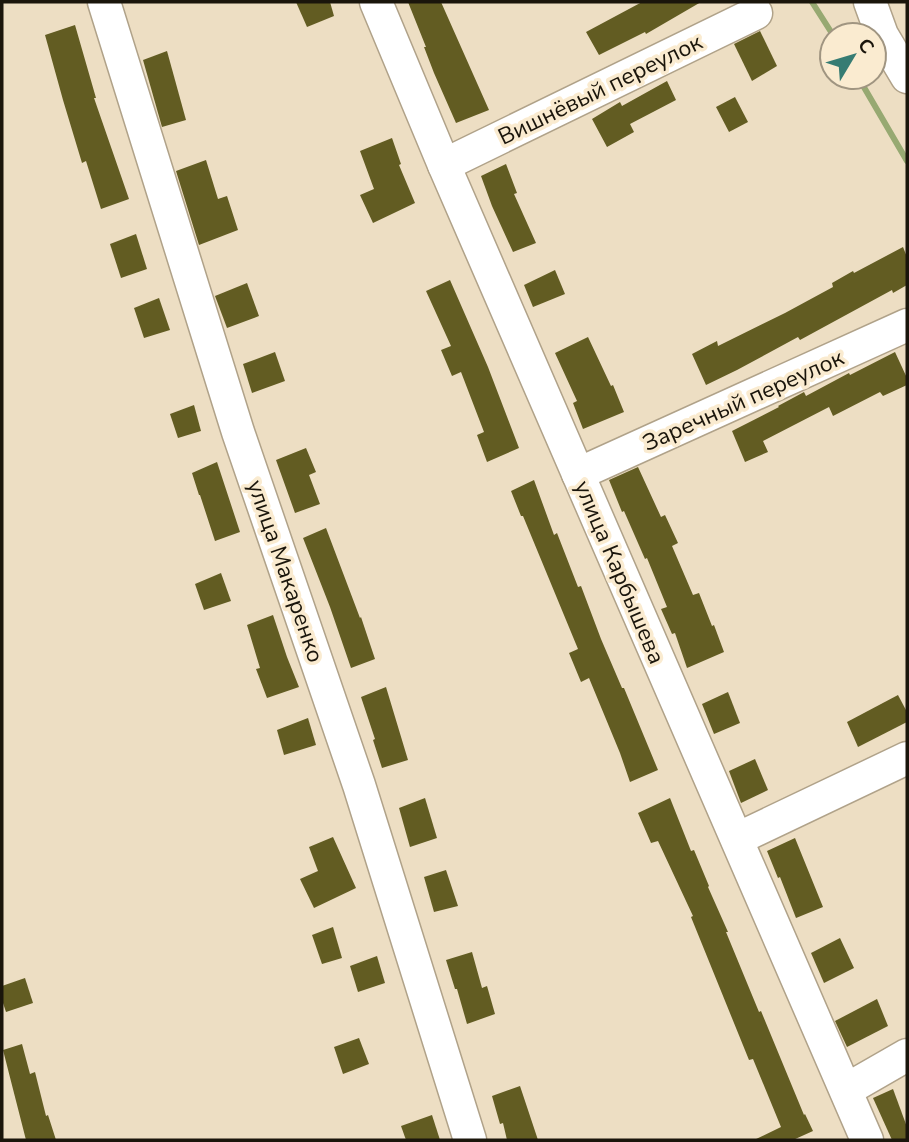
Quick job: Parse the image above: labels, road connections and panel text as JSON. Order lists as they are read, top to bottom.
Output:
{
  "streets": {
    "street": [
      "Вишнёвый переулок",
      "Заречный переулок",
      "улица Макаренко",
      "улица Карбышева"
    ]
  },
  "crossings": [
    ["Вишнёвый переулок", "улица Карбышева"],
    ["Заречный переулок", "улица Карбышева"]
  ],
  "north": "top right"
}
